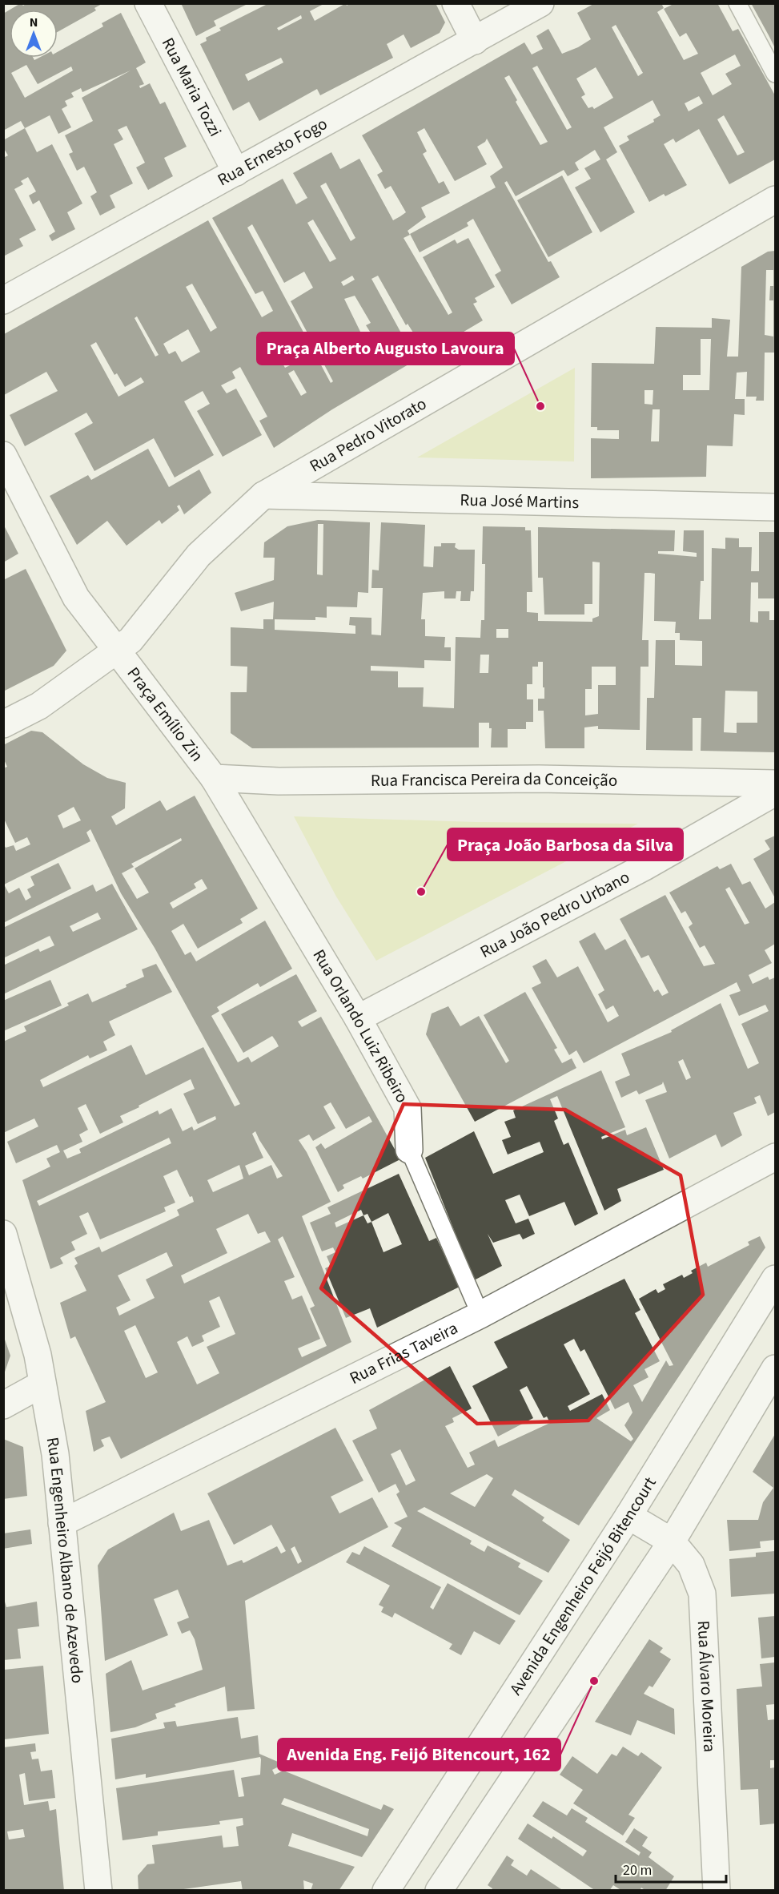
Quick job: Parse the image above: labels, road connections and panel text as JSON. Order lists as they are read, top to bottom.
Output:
{
  "streets": {
    "street": [
      "Rua Maria Tozzi",
      "Rua Ernesto Fogo",
      "Rua Pedro Vitorato",
      "Rua José Martins",
      "Praça Emílio Zin",
      "Rua Francisca Pereira da Conceição",
      "Rua João Pedro Urbano",
      "Rua Orlando Luiz Ribeiro",
      "Rua Frias Taveira",
      "Rua Engenheiro Albano de Azevedo",
      "Avenida Engenheiro Feijó Bitencourt",
      "Rua Álvaro Moreira"
    ]
  },
  "crossings": [
    ["Rua Maria Tozzi", "Rua Ernesto Fogo"],
    ["Rua Pedro Vitorato", "Rua José Martins"],
    ["Rua Pedro Vitorato", "Praça Emílio Zin"],
    ["Praça Emílio Zin", "Rua Francisca Pereira da Conceição"],
    ["Praça Emílio Zin", "Rua Orlando Luiz Ribeiro"],
    ["Rua Francisca Pereira da Conceição", "Rua Orlando Luiz Ribeiro"],
    ["Rua João Pedro Urbano", "Rua Orlando Luiz Ribeiro"],
    ["Rua Orlando Luiz Ribeiro", "Rua Frias Taveira"],
    ["Rua Frias Taveira", "Rua Engenheiro Albano de Azevedo"],
    ["Avenida Engenheiro Feijó Bitencourt", "Rua Álvaro Moreira"]
  ],
  "places": ["Praça Alberto Augusto Lavoura", "Praça João Barbosa da Silva", "Avenida Eng. Feijó Bitencourt, 162"],
  "scale_bar": "20 m",
  "north": "top"
}
